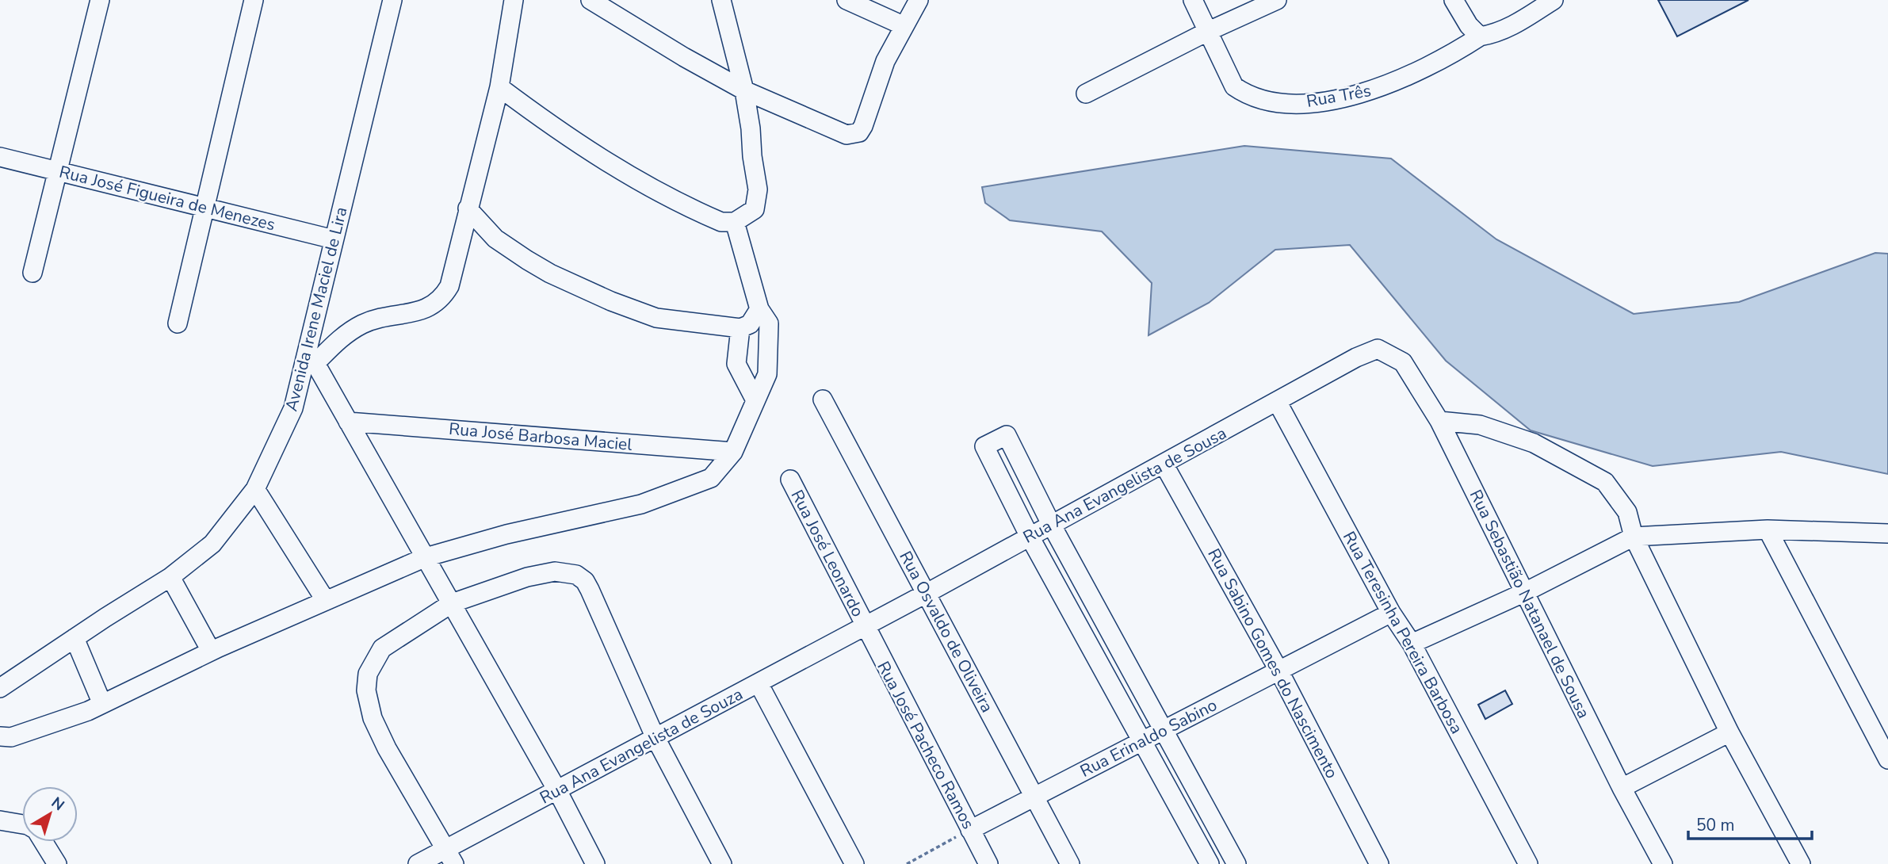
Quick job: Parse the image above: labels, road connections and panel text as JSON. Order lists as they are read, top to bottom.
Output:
{
  "streets": {
    "street": [
      "Rua Três",
      "Rua José Figueira de Menezes",
      "Avenida Irene Maciel de Lira",
      "Rua José Barbosa Maciel",
      "Rua Ana Evangelista de Sousa",
      "Rua José Leonardo",
      "Rua Sebastião Natanael de Sousa",
      "Rua Osvaldo de Oliveira",
      "Rua Teresinha Pereira Barbosa",
      "Rua Sabino Gomes do Nascimento",
      "Rua Erinaldo Sabino",
      "Rua José Pacheco Ramos",
      "Rua Ana Evangelista de Souza"
    ]
  },
  "crossings": [
    ["Rua José Figueira de Menezes", "Avenida Irene Maciel de Lira"],
    ["Rua Ana Evangelista de Sousa", "Rua José Leonardo"],
    ["Rua Ana Evangelista de Sousa", "Rua Sebastião Natanael de Sousa"],
    ["Rua Ana Evangelista de Sousa", "Rua Osvaldo de Oliveira"],
    ["Rua Ana Evangelista de Sousa", "Rua Teresinha Pereira Barbosa"],
    ["Rua Ana Evangelista de Sousa", "Rua Sabino Gomes do Nascimento"],
    ["Rua Ana Evangelista de Sousa", "Rua José Pacheco Ramos"],
    ["Rua Ana Evangelista de Sousa", "Rua Ana Evangelista de Souza"],
    ["Rua José Leonardo", "Rua José Pacheco Ramos"],
    ["Rua José Leonardo", "Rua Ana Evangelista de Souza"],
    ["Rua Osvaldo de Oliveira", "Rua Erinaldo Sabino"],
    ["Rua Teresinha Pereira Barbosa", "Rua Erinaldo Sabino"],
    ["Rua Sabino Gomes do Nascimento", "Rua Erinaldo Sabino"],
    ["Rua Erinaldo Sabino", "Rua José Pacheco Ramos"],
    ["Rua José Pacheco Ramos", "Rua Ana Evangelista de Souza"]
  ],
  "scale_bar": "50 m",
  "north": "top right"
}
